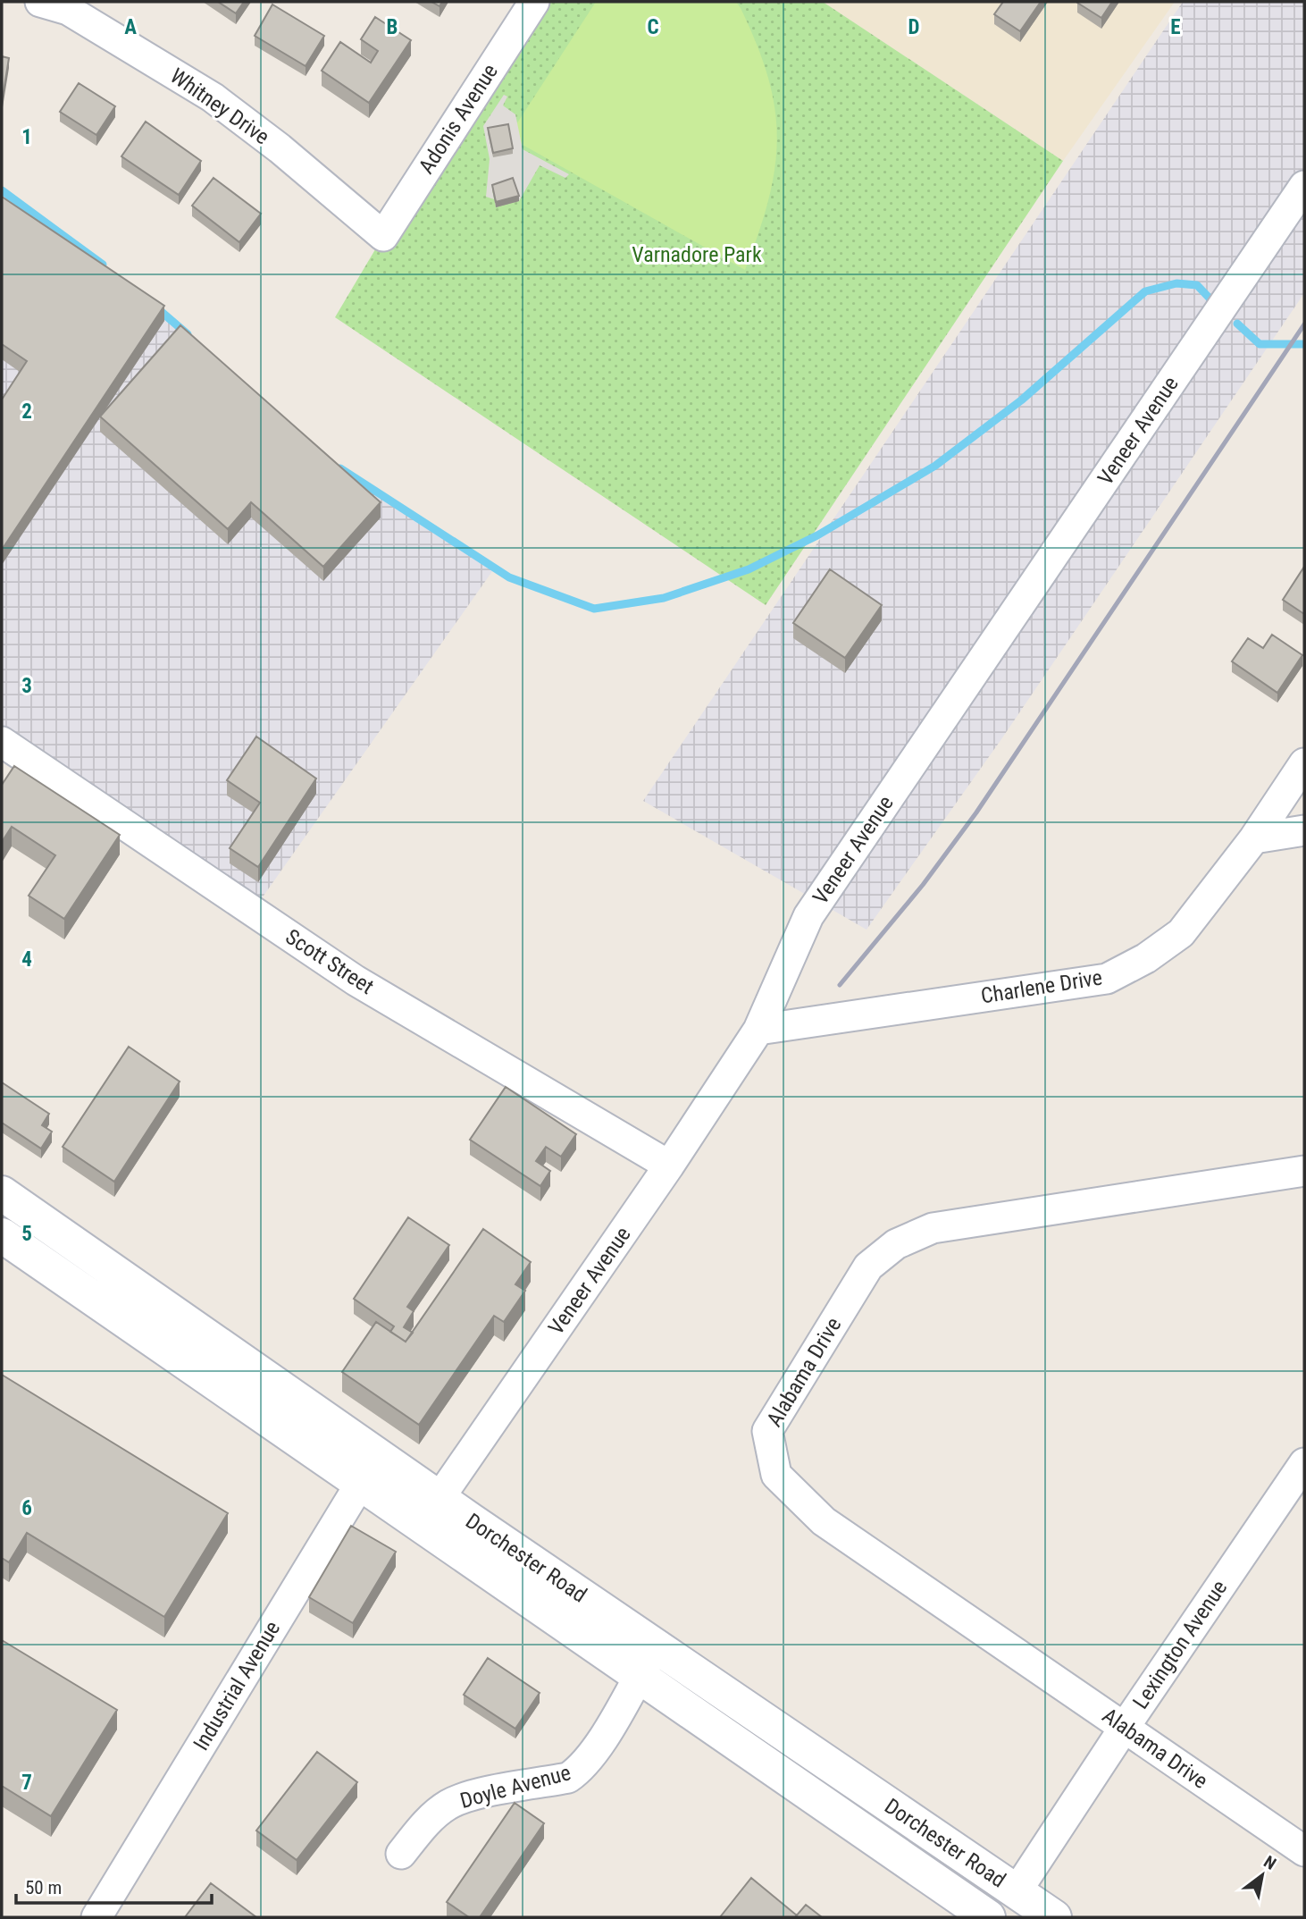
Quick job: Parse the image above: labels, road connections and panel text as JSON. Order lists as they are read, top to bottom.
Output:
{
  "streets": {
    "main road": ["Dorchester Road"],
    "street": [
      "Whitney Drive",
      "Adonis Avenue",
      "Veneer Avenue",
      "Scott Street",
      "Charlene Drive",
      "Alabama Drive",
      "Lexington Avenue",
      "Industrial Avenue",
      "Doyle Avenue"
    ]
  },
  "crossings": [
    ["Whitney Drive", "Adonis Avenue"],
    ["Veneer Avenue", "Scott Street"],
    ["Veneer Avenue", "Charlene Drive"],
    ["Veneer Avenue", "Dorchester Road"],
    ["Alabama Drive", "Lexington Avenue"],
    ["Dorchester Road", "Lexington Avenue"],
    ["Dorchester Road", "Industrial Avenue"],
    ["Dorchester Road", "Doyle Avenue"]
  ],
  "parks": ["Varnadore Park"],
  "scale_bar": "50 m",
  "north": "top right",
  "grid": {
    "columns": [
      "A",
      "B",
      "C",
      "D",
      "E"
    ],
    "rows": [
      "1",
      "2",
      "3",
      "4",
      "5",
      "6",
      "7"
    ]
  }
}
